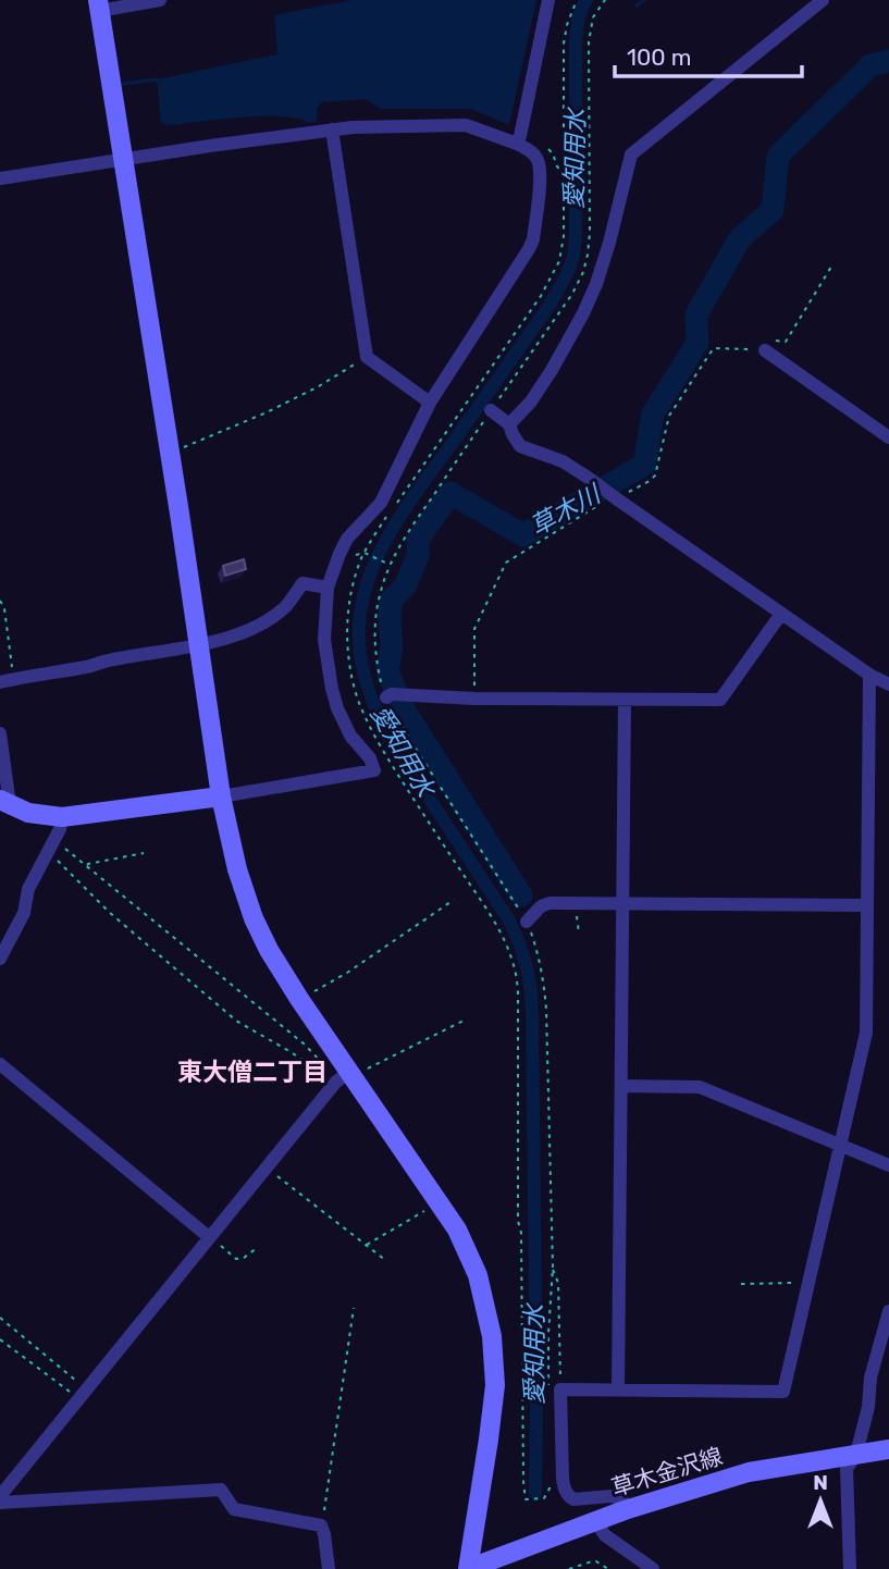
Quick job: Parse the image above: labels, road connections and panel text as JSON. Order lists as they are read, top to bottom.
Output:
{
  "streets": {
    "street": ["草木金沢線"]
  },
  "districts": ["東大僧二丁目"],
  "water": ["愛知用水", "草木川"],
  "scale_bar": "100 m",
  "north": "top"
}
